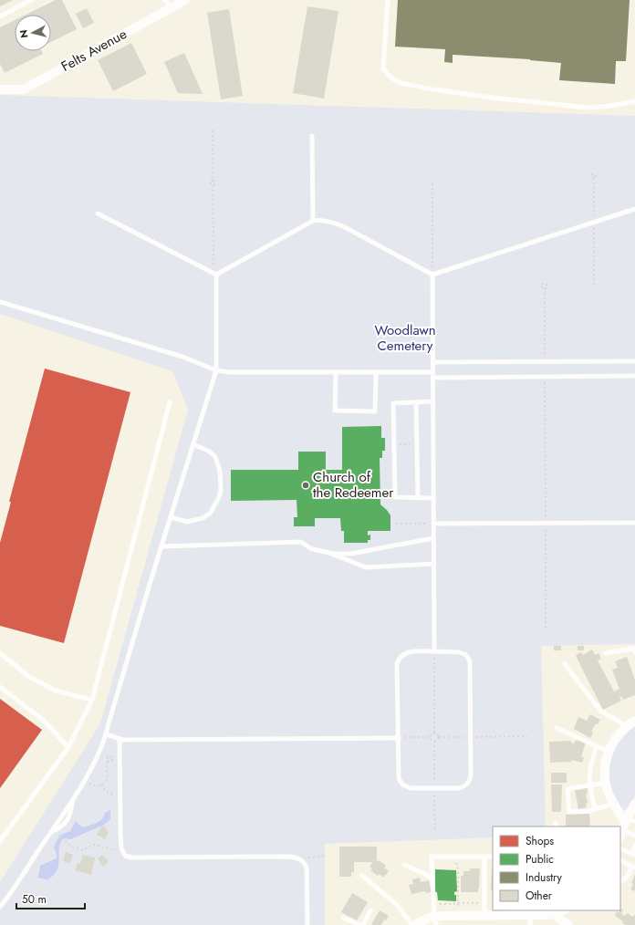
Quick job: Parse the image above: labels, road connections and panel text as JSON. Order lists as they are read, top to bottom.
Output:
{
  "streets": {
    "street": ["Felts Avenue"]
  },
  "parks": ["Woodlawn Cemetery"],
  "places": ["Church of the Redeemer"],
  "legend": [
    "Shops",
    "Public",
    "Industry",
    "Other"
  ],
  "scale_bar": "50 m",
  "north": "left"
}
